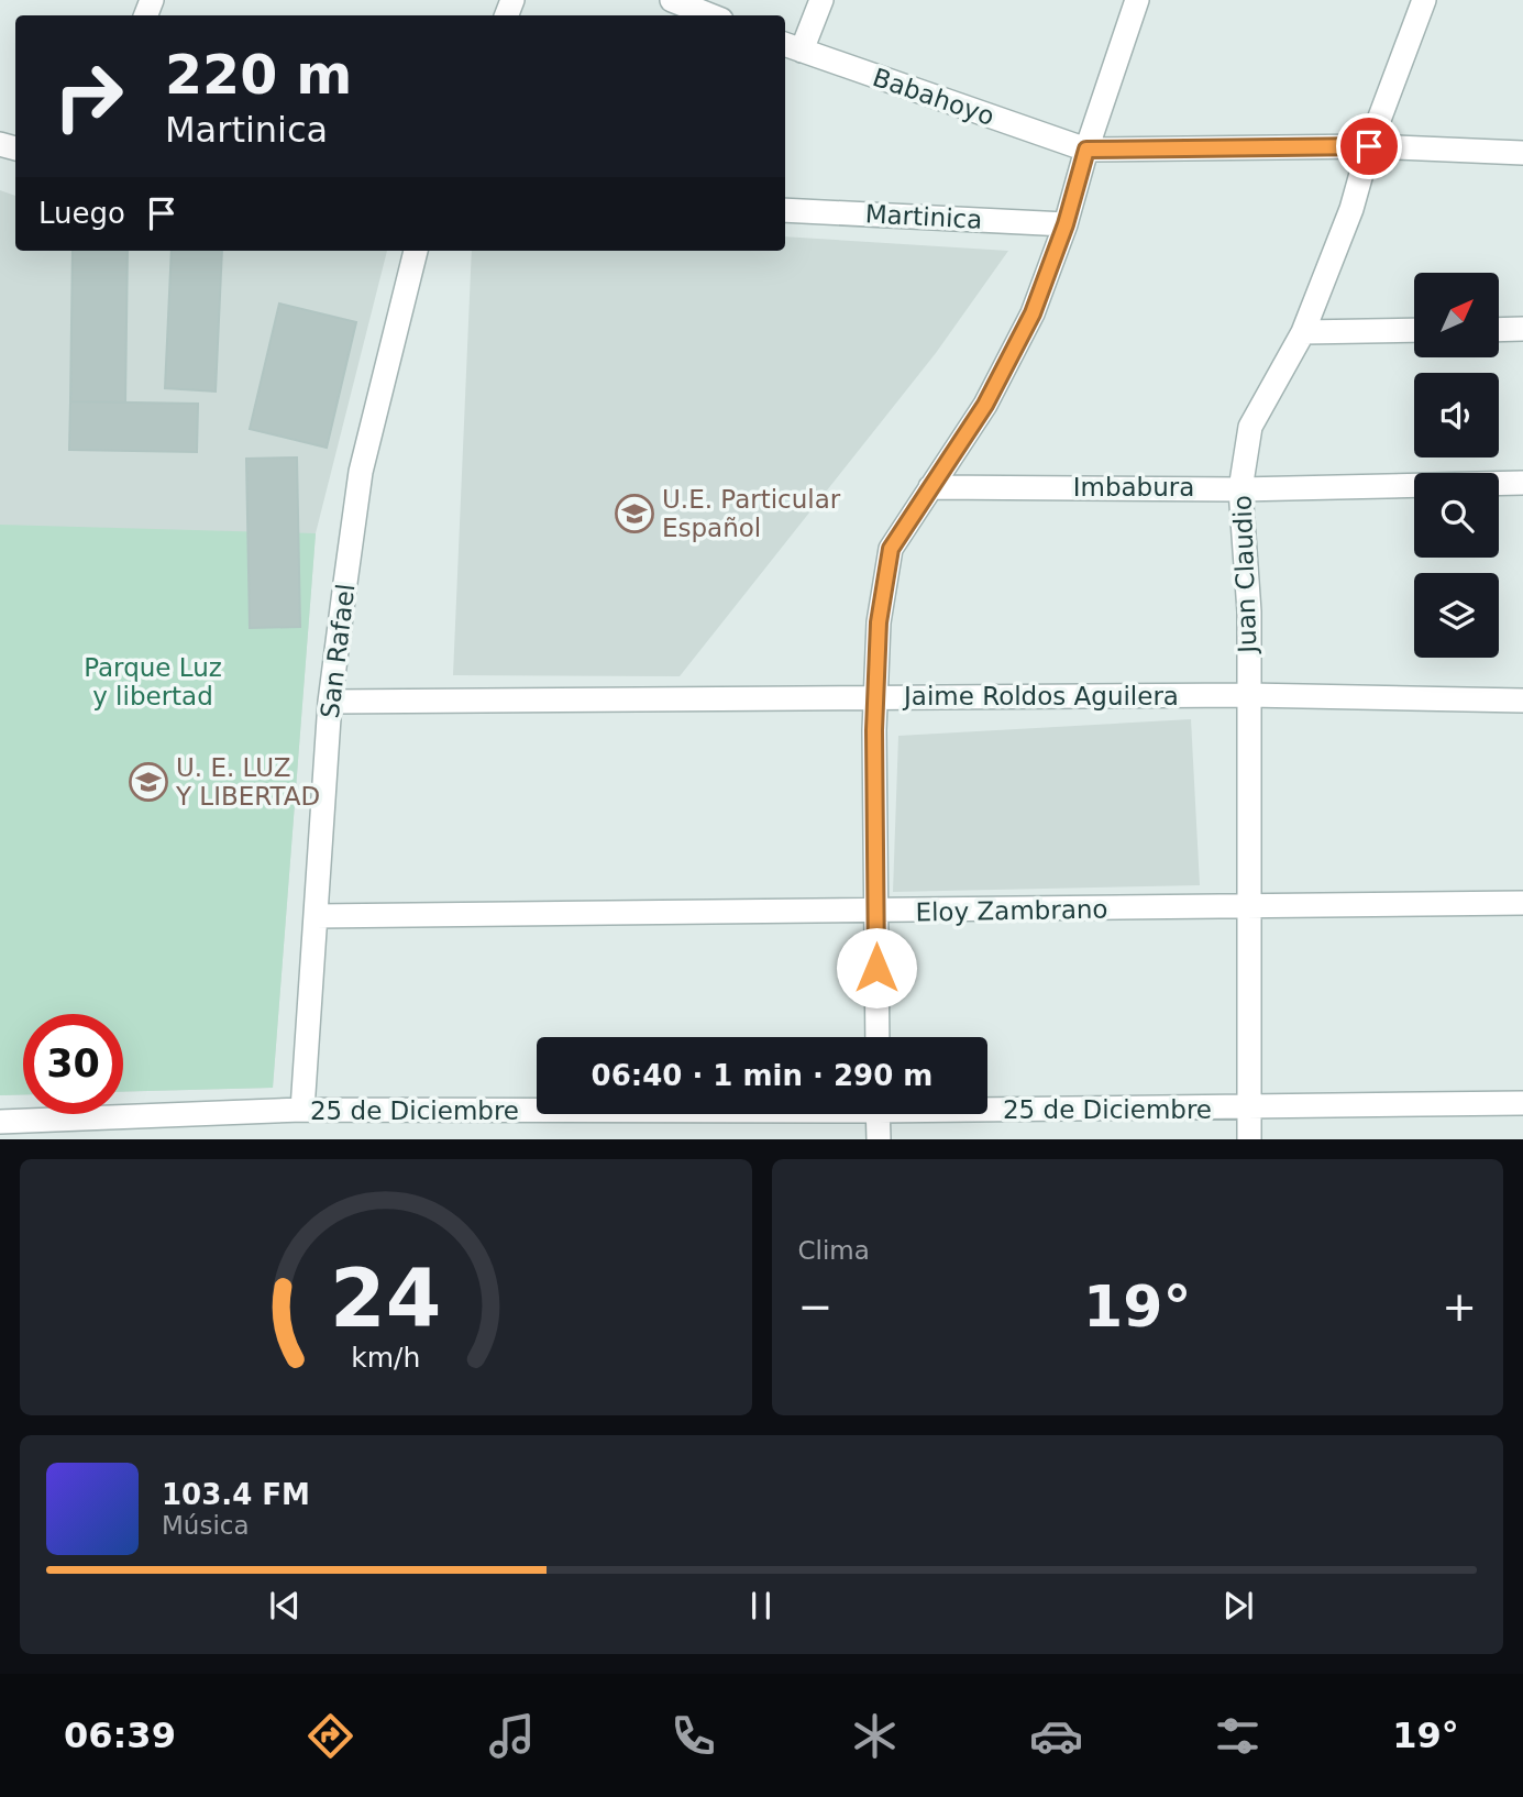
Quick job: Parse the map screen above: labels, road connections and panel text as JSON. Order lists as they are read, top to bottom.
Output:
{
  "streets": {
    "street": [
      "Babahoyo",
      "Martinica",
      "Imbabura",
      "Juan Claudio",
      "San Rafael",
      "Jaime Roldos Aguilera",
      "Eloy Zambrano",
      "25 de Diciembre"
    ]
  },
  "crossings": [
    ["Imbabura", "Juan Claudio"],
    ["Juan Claudio", "Jaime Roldos Aguilera"],
    ["Juan Claudio", "Eloy Zambrano"],
    ["Juan Claudio", "25 de Diciembre"],
    ["San Rafael", "Jaime Roldos Aguilera"],
    ["San Rafael", "Eloy Zambrano"],
    ["San Rafael", "25 de Diciembre"]
  ],
  "parks": ["Parque Luz y libertad"],
  "places": {
    "school or university": ["U.E. Particular Español", "U. E. LUZ Y LIBERTAD"]
  },
  "north": "top right",
  "page": {
    "turn": ["220 m", "Martinica"],
    "then": "Luego",
    "limit": "30",
    "trip": "06:40 · 1 min · 290 m",
    "tile": "Clima",
    "heat": ["−", "19°", "+"],
    "song": ["103.4 FM", "Música"],
    "tabs": ["06:39", "19°"],
    "gauge": ["24", "km/h"]
  }
}
